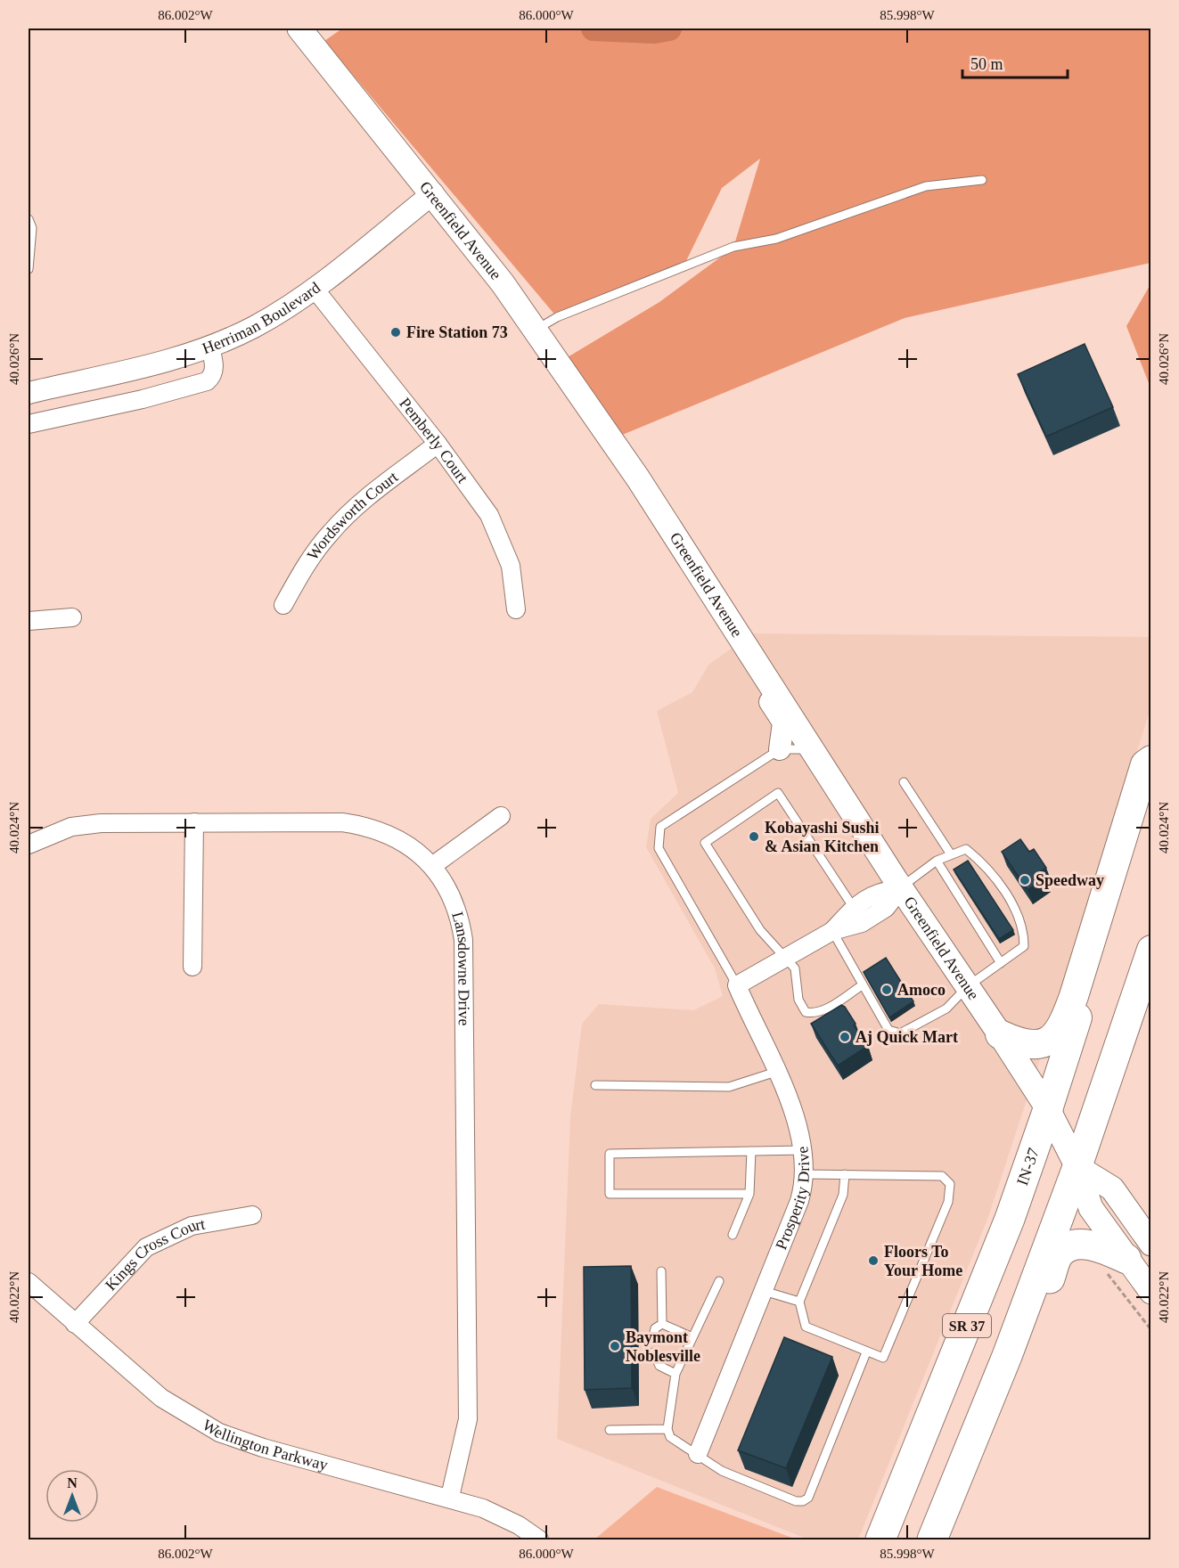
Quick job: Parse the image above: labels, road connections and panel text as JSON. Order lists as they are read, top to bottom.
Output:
{
  "streets": {
    "highway": ["IN-37", "SR 37"],
    "main road": ["Greenfield Avenue"],
    "street": [
      "Herriman Boulevard",
      "Pemberly Court",
      "Wordsworth Court",
      "Lansdowne Drive",
      "Prosperity Drive",
      "Kings Cross Court",
      "Wellington Parkway"
    ]
  },
  "crossings": [
    ["Greenfield Avenue", "Herriman Boulevard"],
    ["Greenfield Avenue", "IN-37"],
    ["Greenfield Avenue", "SR 37"],
    ["Herriman Boulevard", "Pemberly Court"],
    ["Pemberly Court", "Wordsworth Court"],
    ["Lansdowne Drive", "Wellington Parkway"],
    ["Kings Cross Court", "Wellington Parkway"]
  ],
  "places": [
    "Fire Station 73",
    "Kobayashi Sushi & Asian Kitchen",
    "Speedway",
    "Amoco",
    "Aj Quick Mart",
    "Floors To Your Home",
    "Baymont Noblesville"
  ],
  "scale_bar": "50 m",
  "north": "top",
  "coordinates": [
    "86.002°W",
    "86.000°W",
    "85.998°W",
    "40.026°N",
    "40.024°N",
    "40.022°N"
  ]
}
